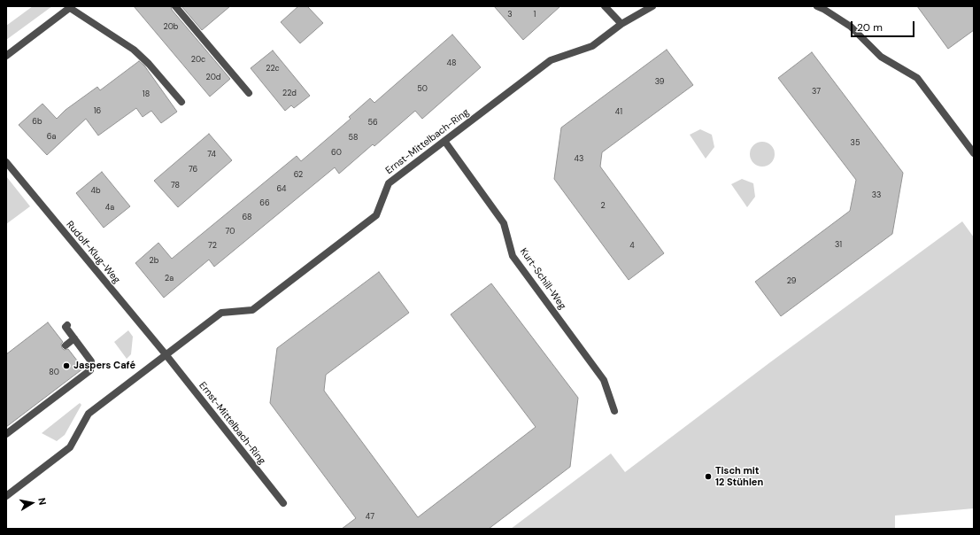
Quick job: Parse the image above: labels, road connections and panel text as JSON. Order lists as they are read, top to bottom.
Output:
{
  "streets": {
    "street": ["Ernst-Mittelbach-Ring", "Rudolf-Klug-Weg", "Kurt-Schill-Weg"]
  },
  "crossings": [
    ["Ernst-Mittelbach-Ring", "Rudolf-Klug-Weg"],
    ["Ernst-Mittelbach-Ring", "Kurt-Schill-Weg"]
  ],
  "places": ["Jaspers Café", "Tisch mit 12 Stühlen"],
  "house_numbers": [
    "3",
    "1",
    "20b",
    "20c",
    "48",
    "22c",
    "20d",
    "39",
    "50",
    "37",
    "22d",
    "18",
    "16",
    "41",
    "6b",
    "56",
    "6a",
    "58",
    "35",
    "60",
    "74",
    "43",
    "76",
    "62",
    "78",
    "64",
    "4b",
    "33",
    "66",
    "2",
    "4a",
    "68",
    "70",
    "31",
    "72",
    "4",
    "2b",
    "2a",
    "29",
    "80",
    "47"
  ],
  "scale_bar": "20 m",
  "north": "right"
}
